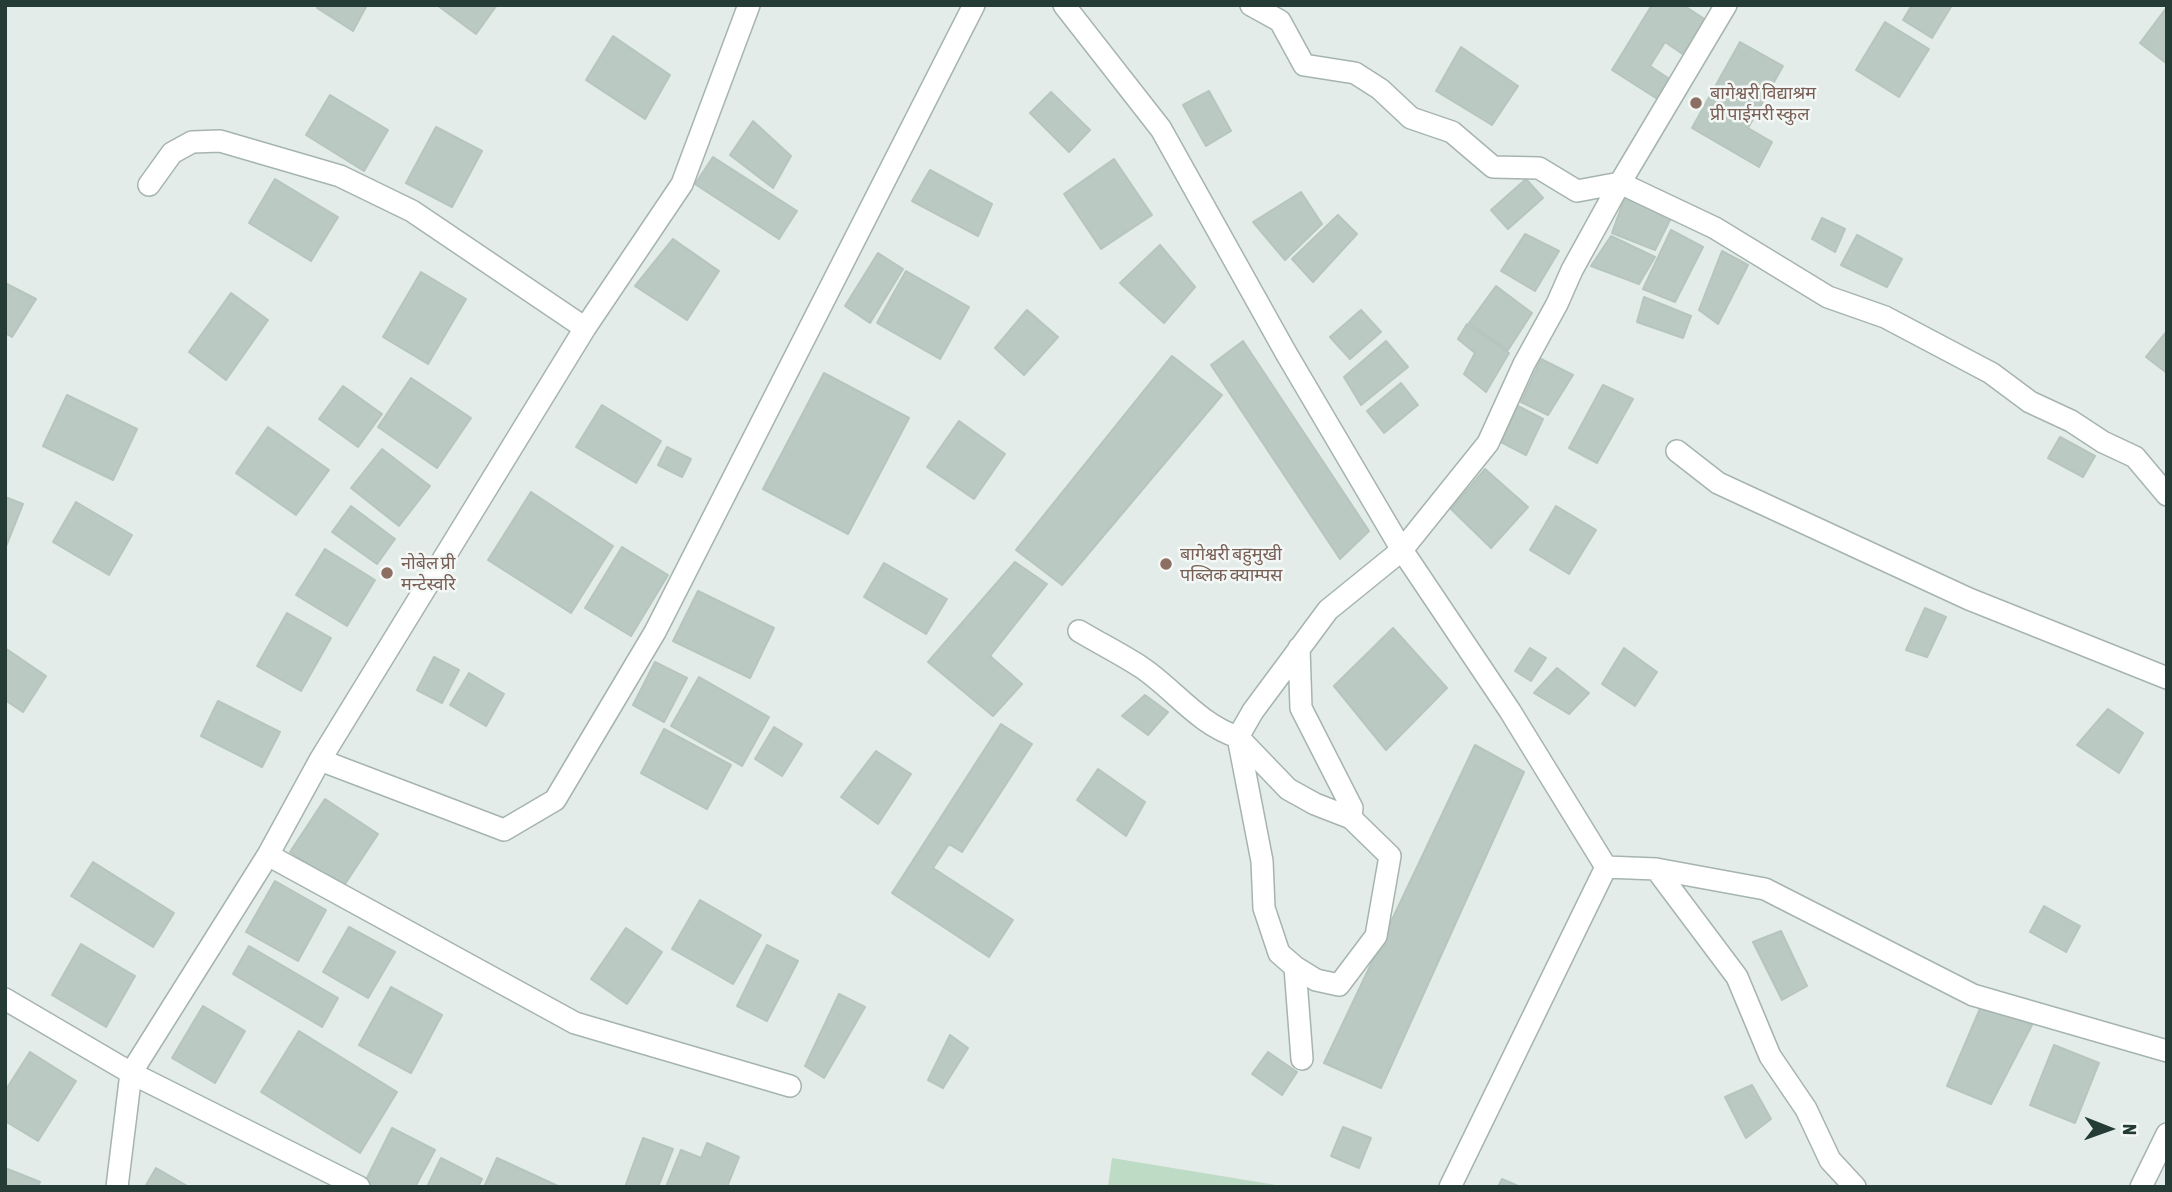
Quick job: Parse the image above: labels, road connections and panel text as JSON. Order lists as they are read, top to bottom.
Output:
{
  "places": ["बागेश्वरी विद्याश्रम प्री पाईमरी स्कुल", "बागेश्वरी बहुमुखी पब्लिक क्याम्पस", "नोबेल प्री मन्टेस्वरि"],
  "north": "right"
}
